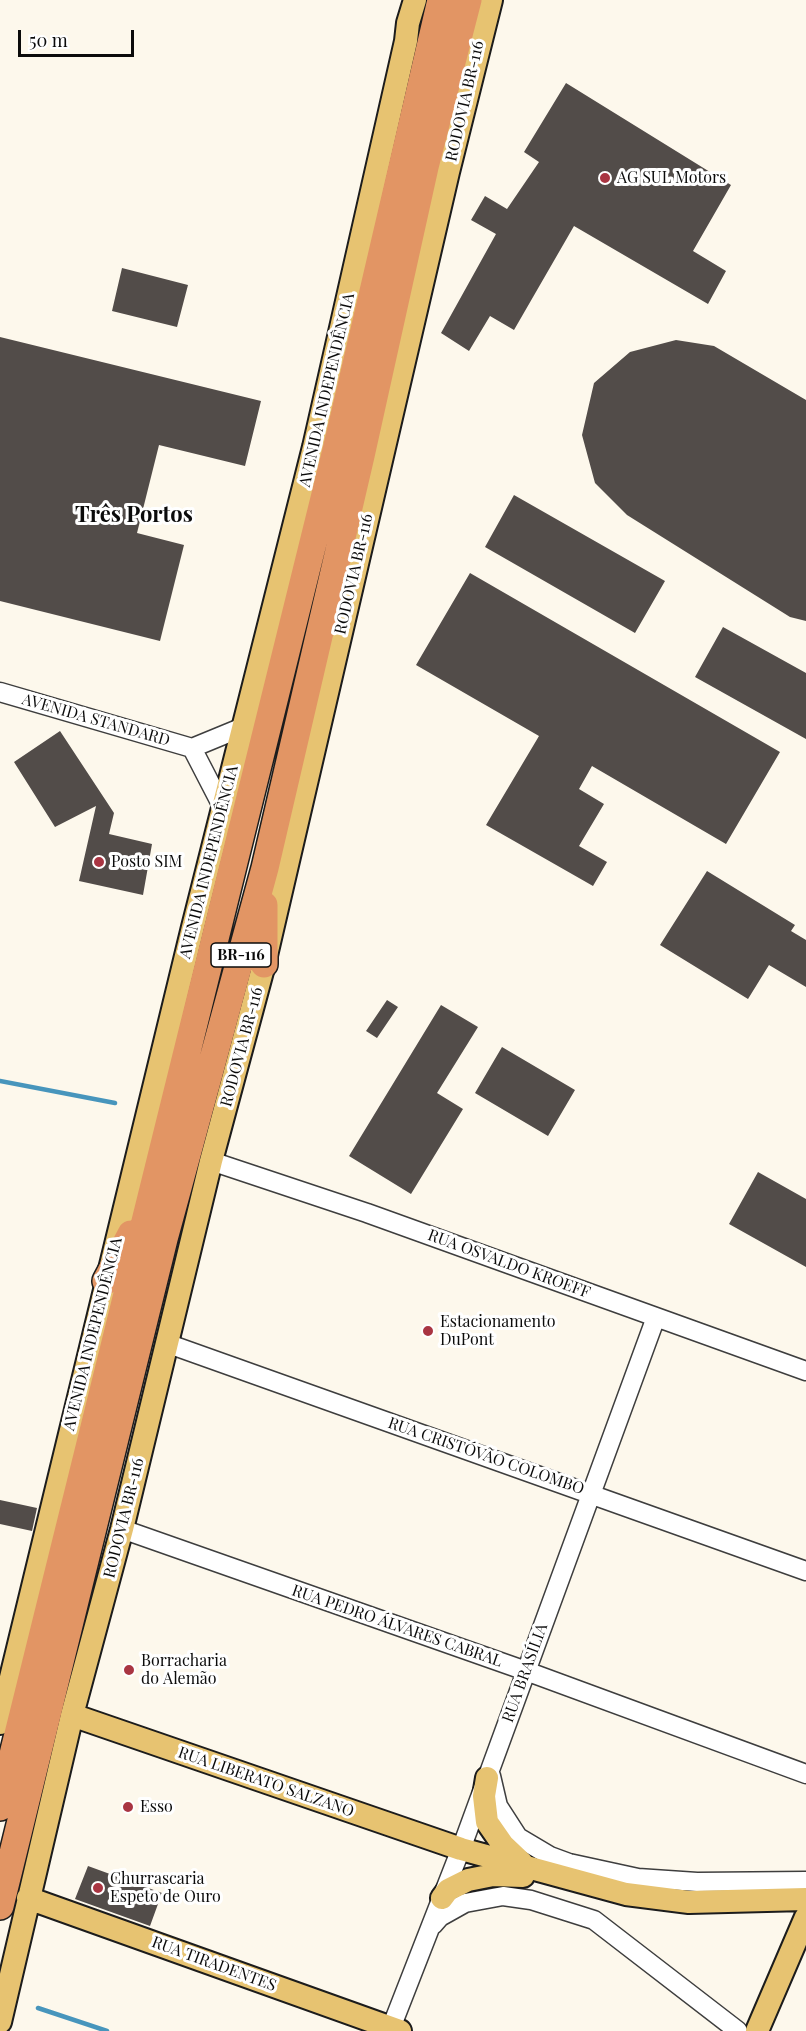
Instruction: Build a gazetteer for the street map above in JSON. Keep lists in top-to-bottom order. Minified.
{"streets":{"highway":["RODOVIA BR-116","BR-116"],"main road":["AVENIDA INDEPENDÊNCIA","RUA LIBERATO SALZANO","RUA TIRADENTES"],"street":["AVENIDA STANDARD","RUA OSVALDO KROEFF","RUA CRISTÓVÃO COLOMBO","RUA PEDRO ÁLVARES CABRAL","RUA BRASÍLIA"]},"crossings":[["RODOVIA BR-116","RUA OSVALDO KROEFF"],["RODOVIA BR-116","RUA CRISTÓVÃO COLOMBO"],["RODOVIA BR-116","RUA PEDRO ÁLVARES CABRAL"],["RODOVIA BR-116","RUA LIBERATO SALZANO"],["RODOVIA BR-116","RUA TIRADENTES"],["AVENIDA INDEPENDÊNCIA","AVENIDA STANDARD"],["RUA OSVALDO KROEFF","RUA BRASÍLIA"],["RUA CRISTÓVÃO COLOMBO","RUA BRASÍLIA"],["RUA PEDRO ÁLVARES CABRAL","RUA BRASÍLIA"],["RUA BRASÍLIA","RUA LIBERATO SALZANO"],["RUA BRASÍLIA","RUA TIRADENTES"]],"districts":["Três Portos"],"places":["AG SUL Motors","Posto SIM","Estacionamento DuPont","Borracharia do Alemão","Esso","Churrascaria Espeto de Ouro"],"scale_bar":"50 m"}
